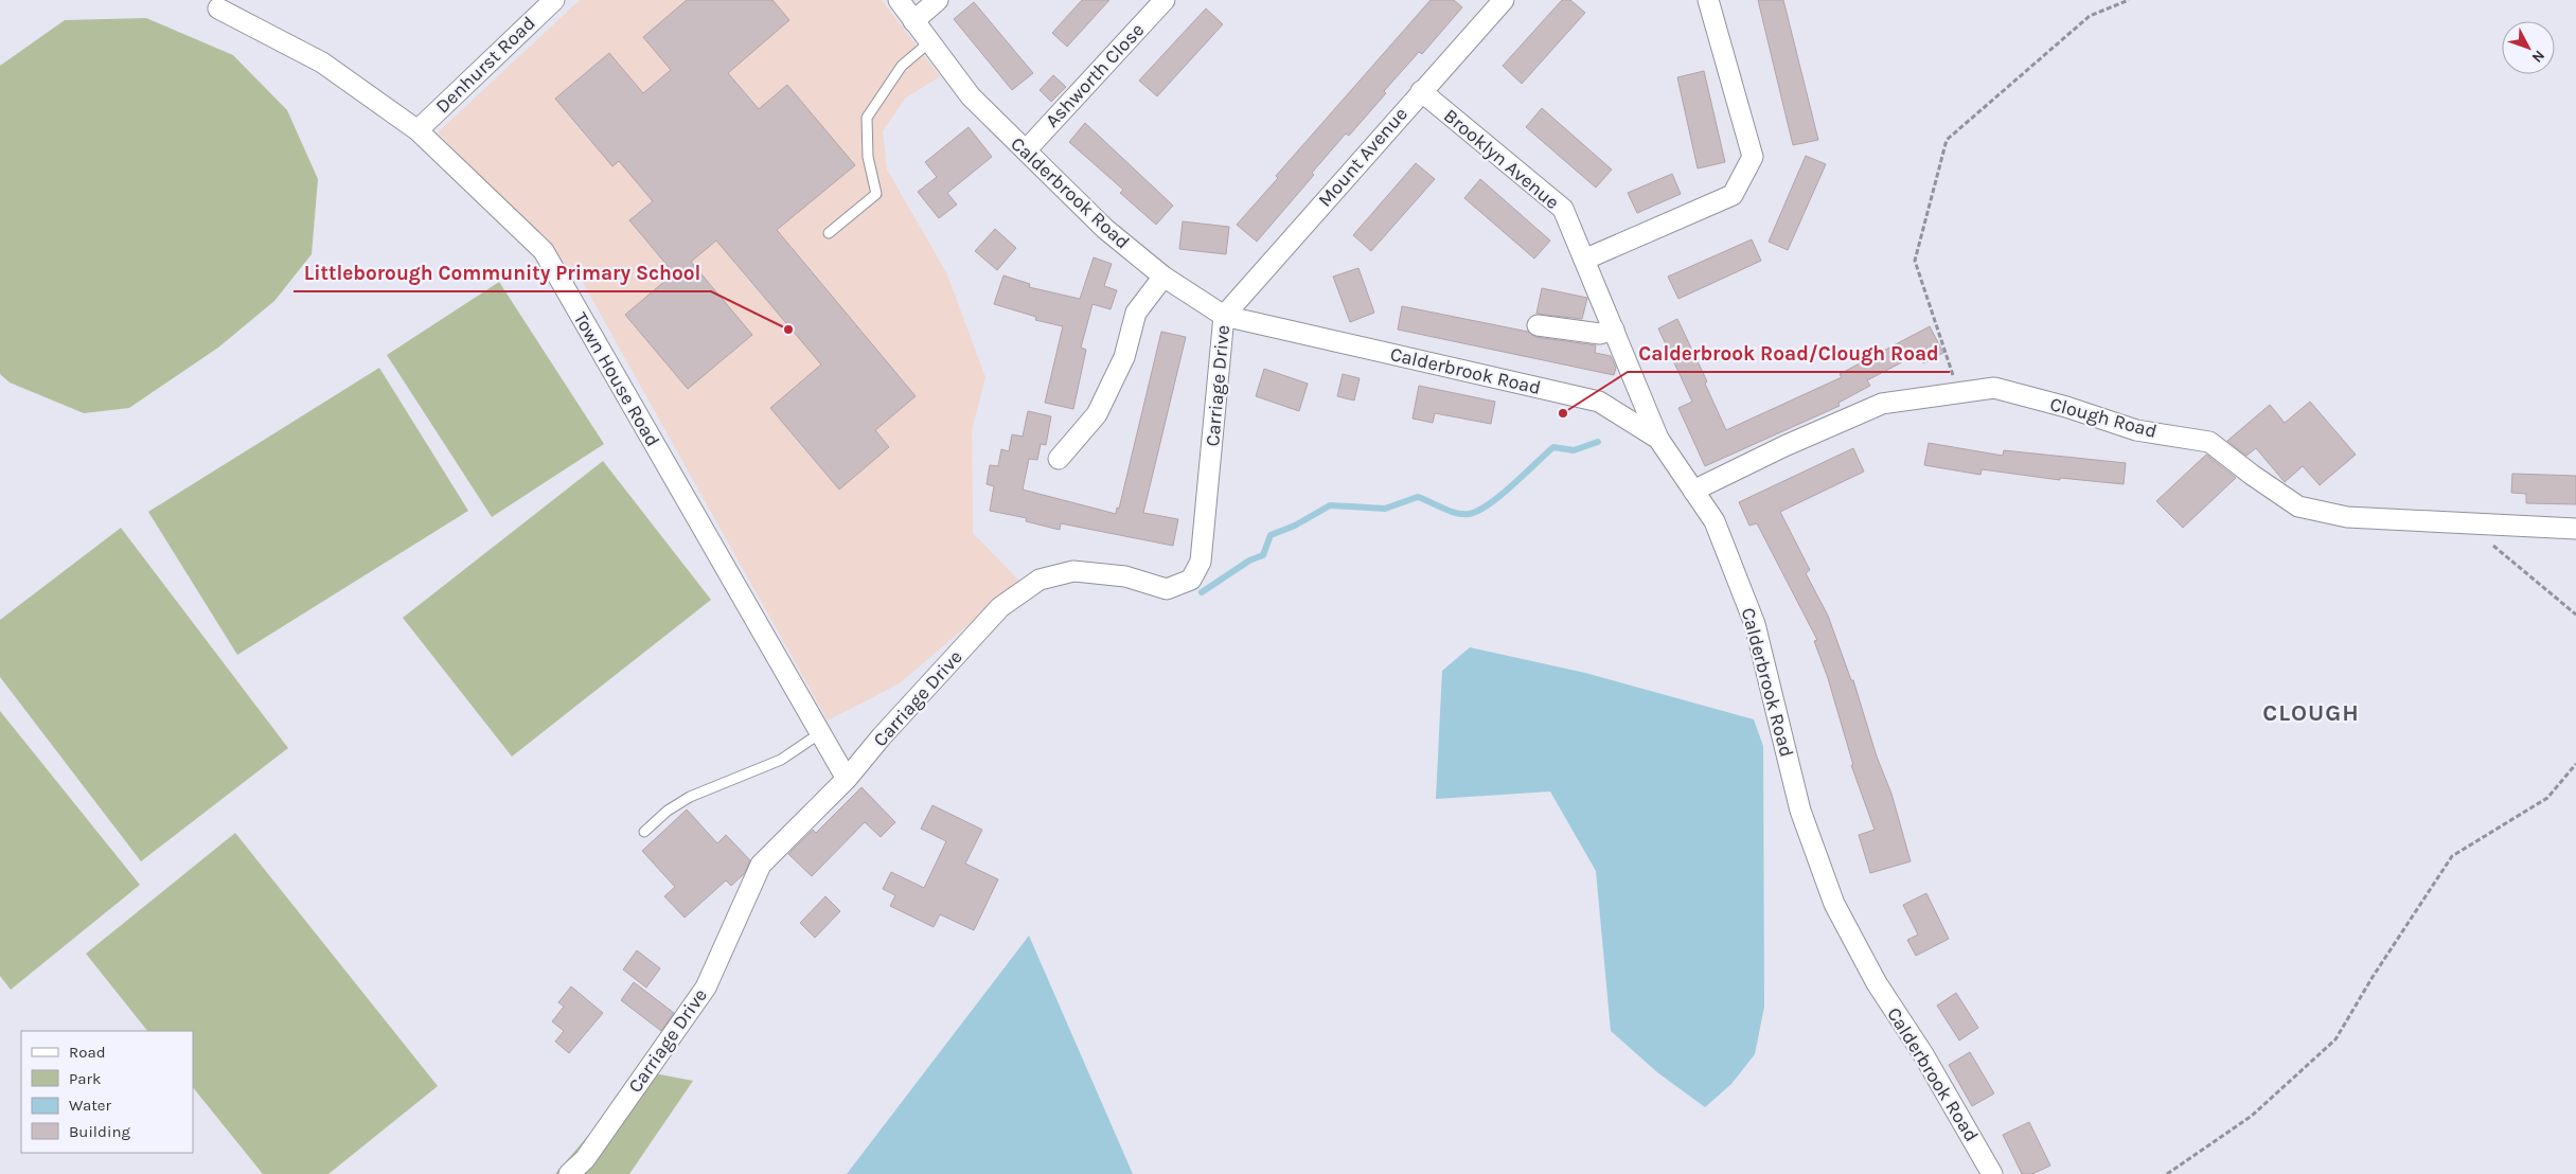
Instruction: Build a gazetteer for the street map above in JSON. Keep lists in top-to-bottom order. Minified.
{"streets":{"street":["Denhurst Road","Ashworth Close","Mount Avenue","Brooklyn Avenue","Calderbrook Road","Town House Road","Carriage Drive","Clough Road"]},"crossings":[["Denhurst Road","Town House Road"],["Ashworth Close","Calderbrook Road"],["Mount Avenue","Brooklyn Avenue"],["Mount Avenue","Calderbrook Road"],["Mount Avenue","Carriage Drive"],["Brooklyn Avenue","Calderbrook Road"],["Calderbrook Road","Carriage Drive"],["Calderbrook Road","Clough Road"],["Town House Road","Carriage Drive"]],"districts":["CLOUGH"],"places":["Littleborough Community Primary School","Calderbrook Road/Clough Road"],"legend":["Road","Park","Water","Building"],"north":"bottom right"}
